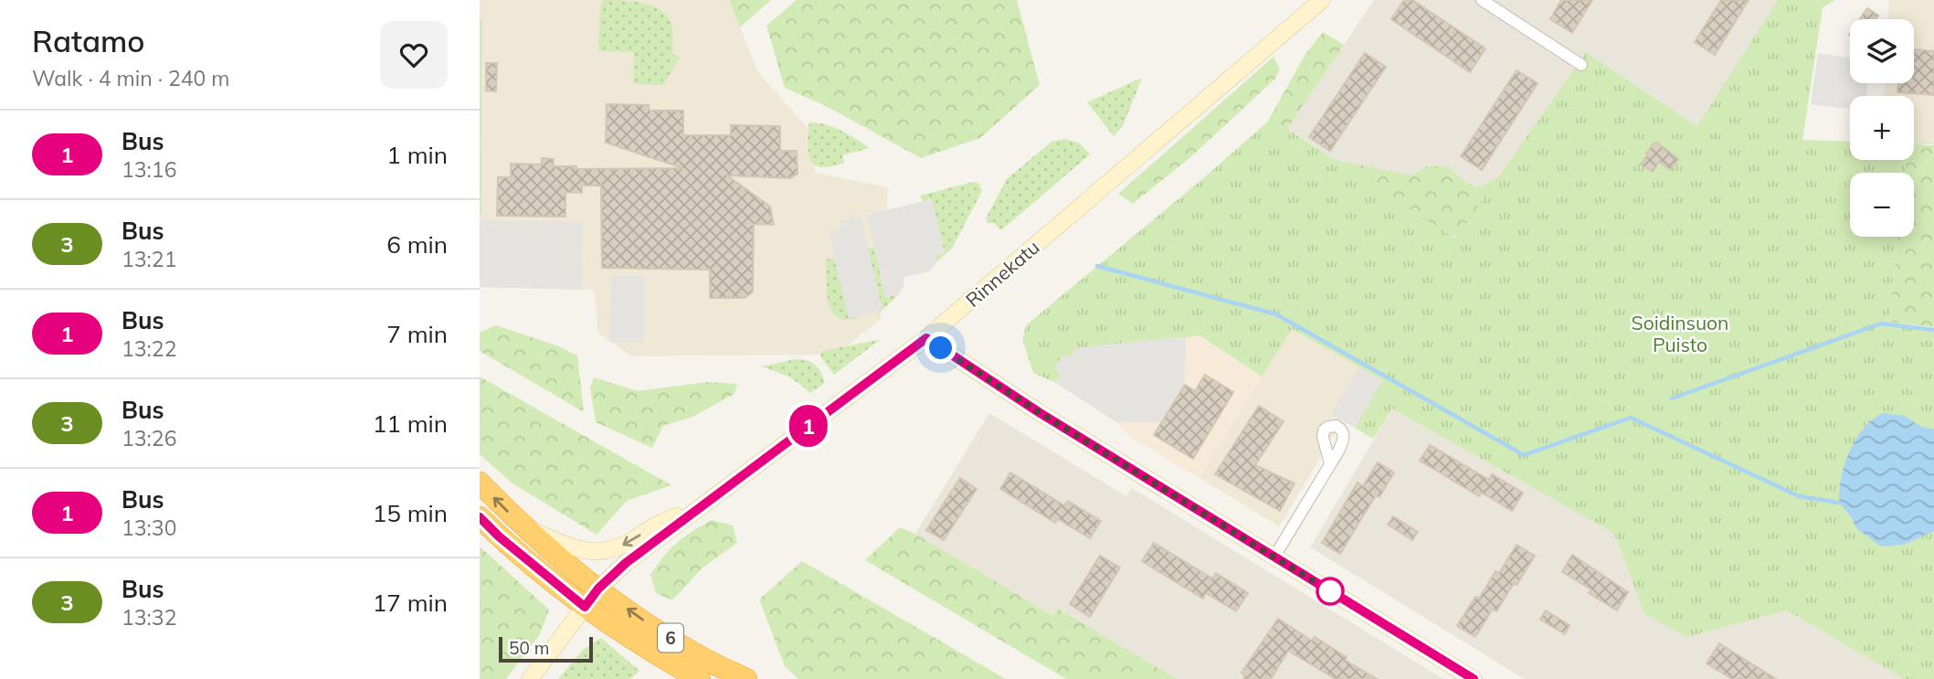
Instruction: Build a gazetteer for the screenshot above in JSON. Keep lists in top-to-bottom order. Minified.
{"streets":{"highway":["6"],"street":["Rinnekatu"]},"crossings":[["Rinnekatu","6"]],"parks":["Soidinsuon Puisto"],"lines":["bus line 1"],"scale_bar":"50 m","page":{"heading":["Ratamo","Walk · 4 min · 240 m"],"on_map":"1","map_buttons":["+","−"],"list":[{"mark":"1","name":"Bus","note":"13:16","value":"1 min"},{"mark":"3","name":"Bus","note":"13:21","value":"6 min"},{"mark":"1","name":"Bus","note":"13:22","value":"7 min"},{"mark":"3","name":"Bus","note":"13:26","value":"11 min"},{"mark":"1","name":"Bus","note":"13:30","value":"15 min"},{"mark":"3","name":"Bus","note":"13:32","value":"17 min"}],"scale":"50 m"}}
